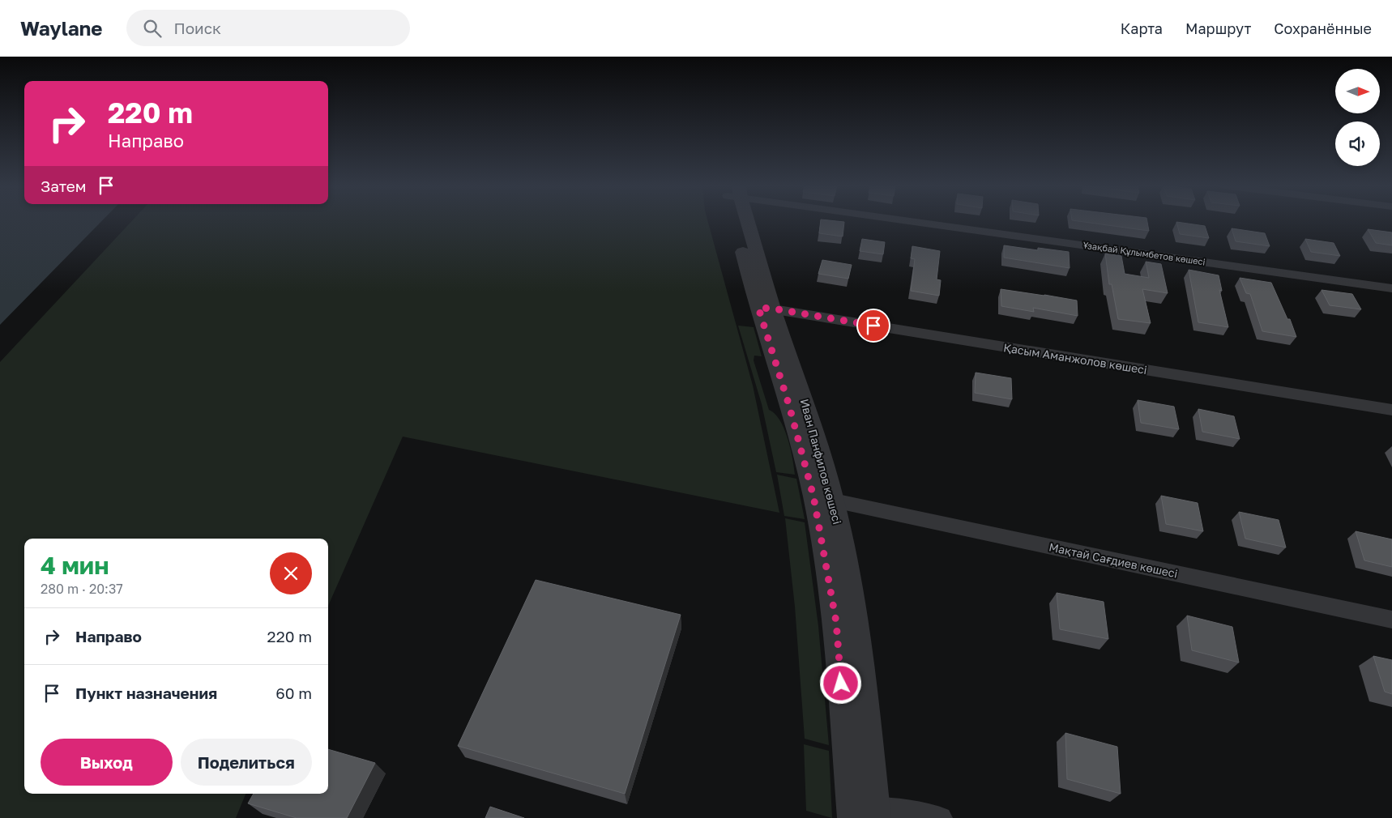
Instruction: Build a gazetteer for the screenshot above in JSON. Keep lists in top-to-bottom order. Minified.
{"streets":{"street":["Ұзақбай Құлымбетов көшесі","Қасым Аманжолов көшесі","Иван Панфилов көшесі","Мақтай Сағдиев көшесі"]},"crossings":[["Қасым Аманжолов көшесі","Иван Панфилов көшесі"],["Иван Панфилов көшесі","Мақтай Сағдиев көшесі"]],"north":"right","page":{"header":"Waylane","search":"Поиск","nav":["Карта","Маршрут","Сохранённые"],"turn":["220 m","Направо"],"then":"Затем","heading":["4 мин","280 m · 20:37"],"list":[{"name":"Направо","value":"220 m"},{"name":"Пункт назначения","value":"60 m"}],"buttons":["Выход","Поделиться"]}}
